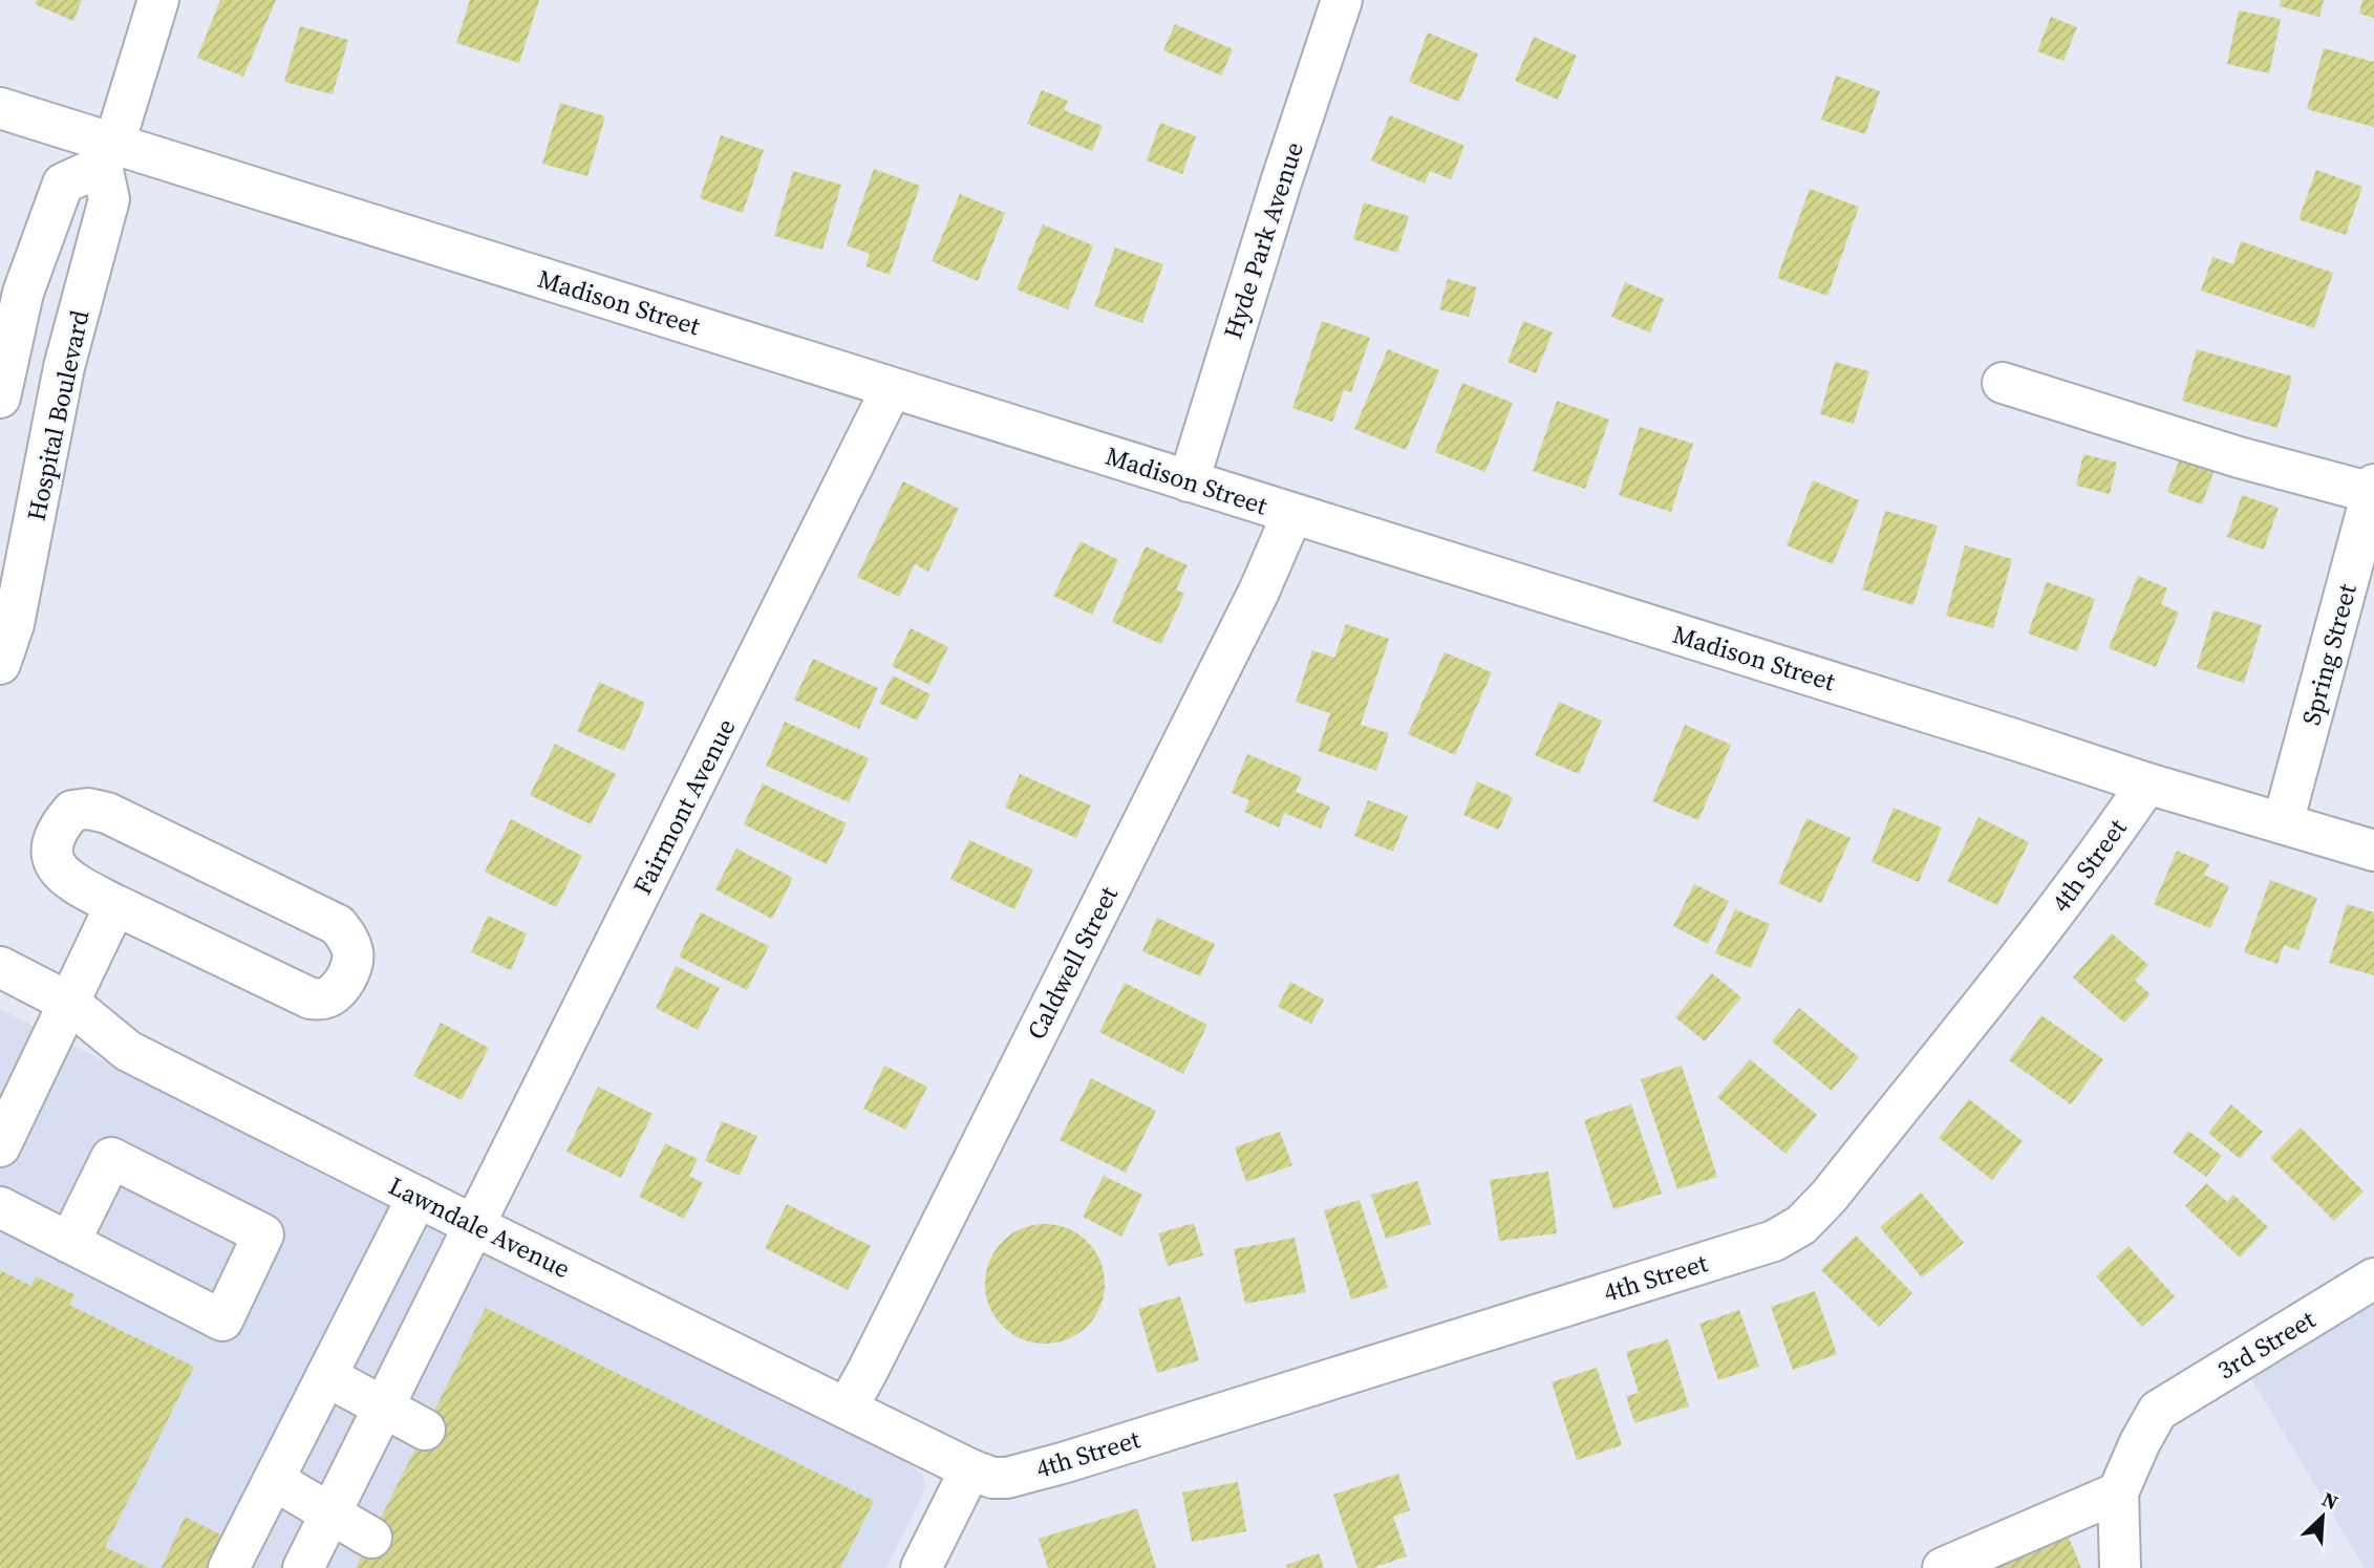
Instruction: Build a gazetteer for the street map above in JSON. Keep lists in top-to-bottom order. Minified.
{"streets":{"street":["Hyde Park Avenue","Madison Street","Hospital Boulevard","Spring Street","Fairmont Avenue","4th Street","Caldwell Street","Lawndale Avenue","3rd Street"]},"crossings":[["Hyde Park Avenue","Madison Street"],["Madison Street","Hospital Boulevard"],["Madison Street","Spring Street"],["Madison Street","Fairmont Avenue"],["Madison Street","4th Street"],["Madison Street","Caldwell Street"],["Fairmont Avenue","Lawndale Avenue"],["4th Street","Lawndale Avenue"],["Caldwell Street","Lawndale Avenue"]],"north":"top right"}
